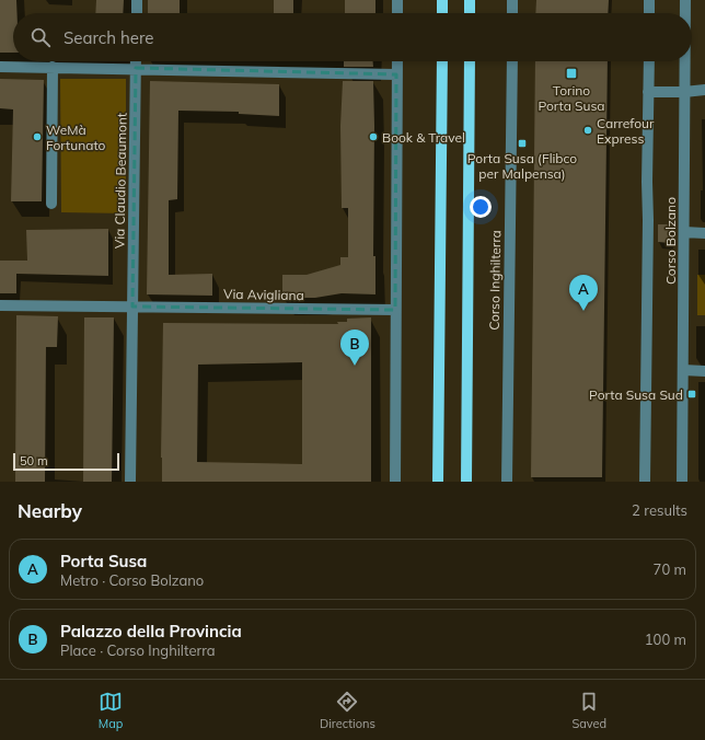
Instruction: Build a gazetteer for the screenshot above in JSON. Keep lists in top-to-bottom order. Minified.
{"streets":{"main road":["Corso Inghilterra"],"street":["Via Claudio Beaumont","Corso Bolzano","Via Avigliana"]},"crossings":[["Via Claudio Beaumont","Via Avigliana"]],"places":{"transit":["Torino Porta Susa","Porta Susa (Flibco per Malpensa)","Porta Susa Sud"],"other":["Carrefour Express","WeMà Fortunato","Book & Travel"]},"scale_bar":"50 m","page":{"search":"Search here","pins":["A","B"],"scale":"50 m","heading":["Nearby","2 results"],"list":[{"mark":"A","name":"Porta Susa","note":"Metro · Corso Bolzano","value":"70 m"},{"mark":"B","name":"Palazzo della Provincia","note":"Place · Corso Inghilterra","value":"100 m"}],"nav":["Map","Directions","Saved"]}}
